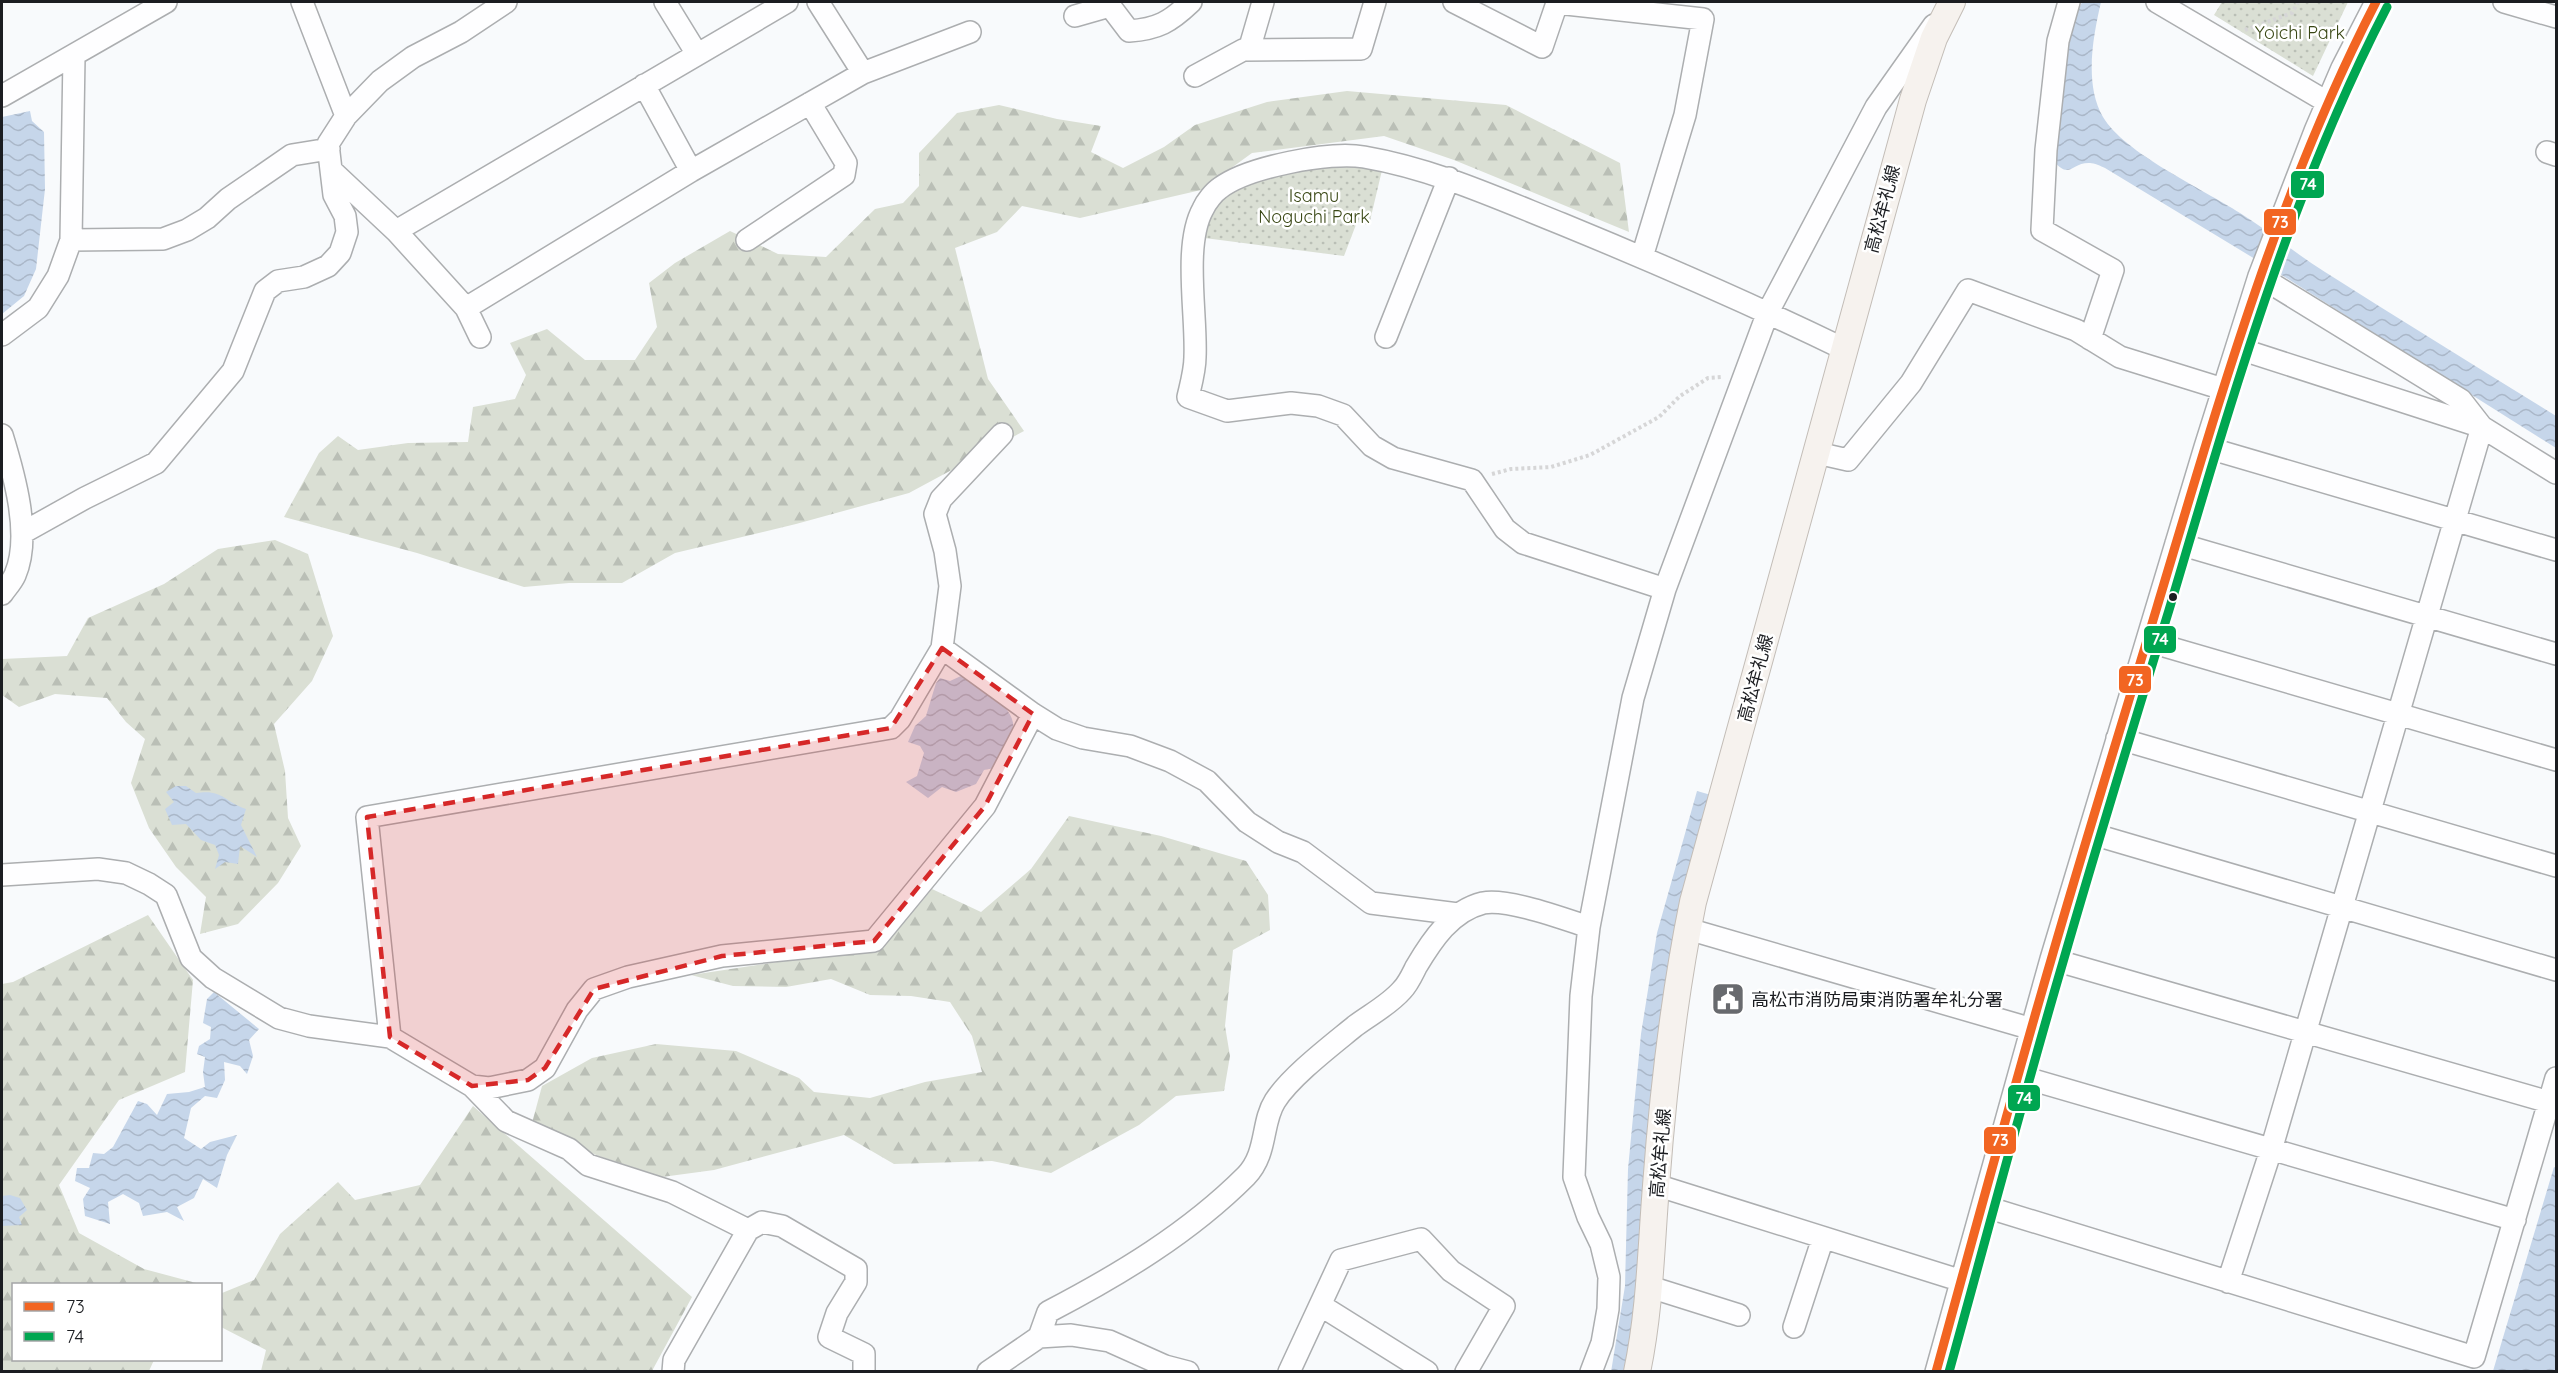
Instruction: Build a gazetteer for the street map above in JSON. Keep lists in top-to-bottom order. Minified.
{"streets":{"main road":["高松牟礼線"]},"parks":["Yoichi Park","Isamu Noguchi Park"],"places":{"public building":["高松市消防局東消防署牟礼分署"]},"lines":["transit line 73","transit line 74"],"legend":["73","74"]}
